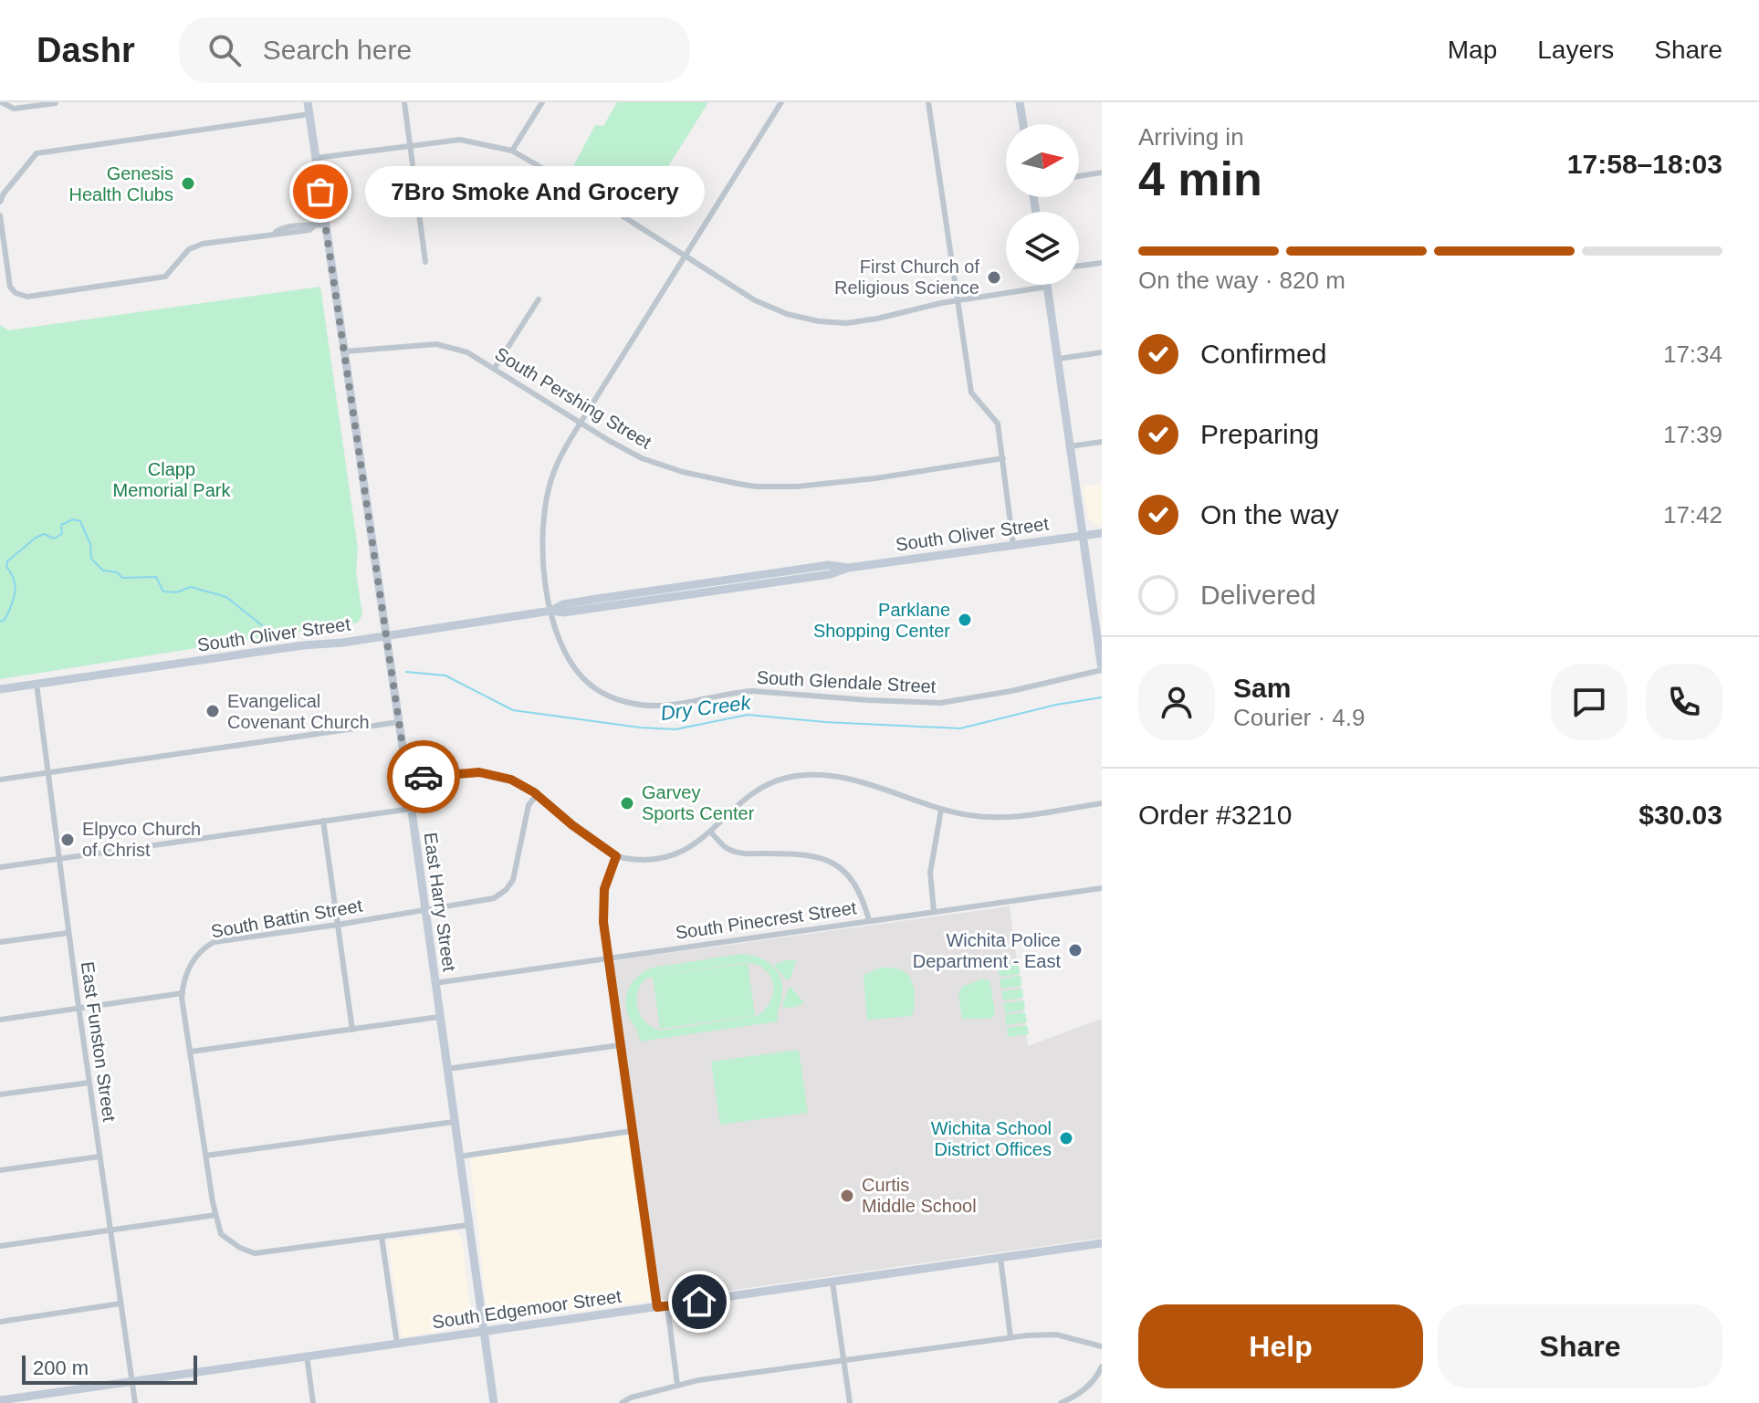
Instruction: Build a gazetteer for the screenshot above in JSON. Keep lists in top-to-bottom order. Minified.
{"streets":{"main road":["South Oliver Street","East Harry Street","South Edgemoor Street"],"street":["South Pershing Street","South Glendale Street","South Battin Street","South Pinecrest Street","East Funston Street"]},"crossings":[["South Pershing Street","South Glendale Street"],["South Pershing Street","East Harry Street"],["South Oliver Street","South Glendale Street"],["South Oliver Street","East Harry Street"],["South Oliver Street","East Funston Street"],["East Harry Street","South Battin Street"],["East Harry Street","South Pinecrest Street"],["East Harry Street","South Edgemoor Street"],["East Funston Street","South Edgemoor Street"]],"water":["Dry Creek"],"parks":["Clapp Memorial Park"],"places":["Genesis Health Clubs","7Bro Smoke And Grocery","First Church of Religious Science","Parklane Shopping Center","Evangelical Covenant Church","Garvey Sports Center","Elpyco Church of Christ","Wichita Police Department - East","Wichita School District Offices","Curtis Middle School"],"scale_bar":"200 m","north":"right","page":{"header":"Dashr","search":"Search here","nav":["Map","Layers","Share"],"heading":["4 min","Arriving in","17:58–18:03"],"panel":["Sam","Courier · 4.9","Order #3210","$30.03"],"bubble":"7Bro Smoke And Grocery","bar":"On the way · 820 m","list":[["Confirmed","17:34"],["Preparing","17:39"],["On the way","17:42"],"Delivered"],"buttons":["Help","Share"],"scale":"200 m"}}
